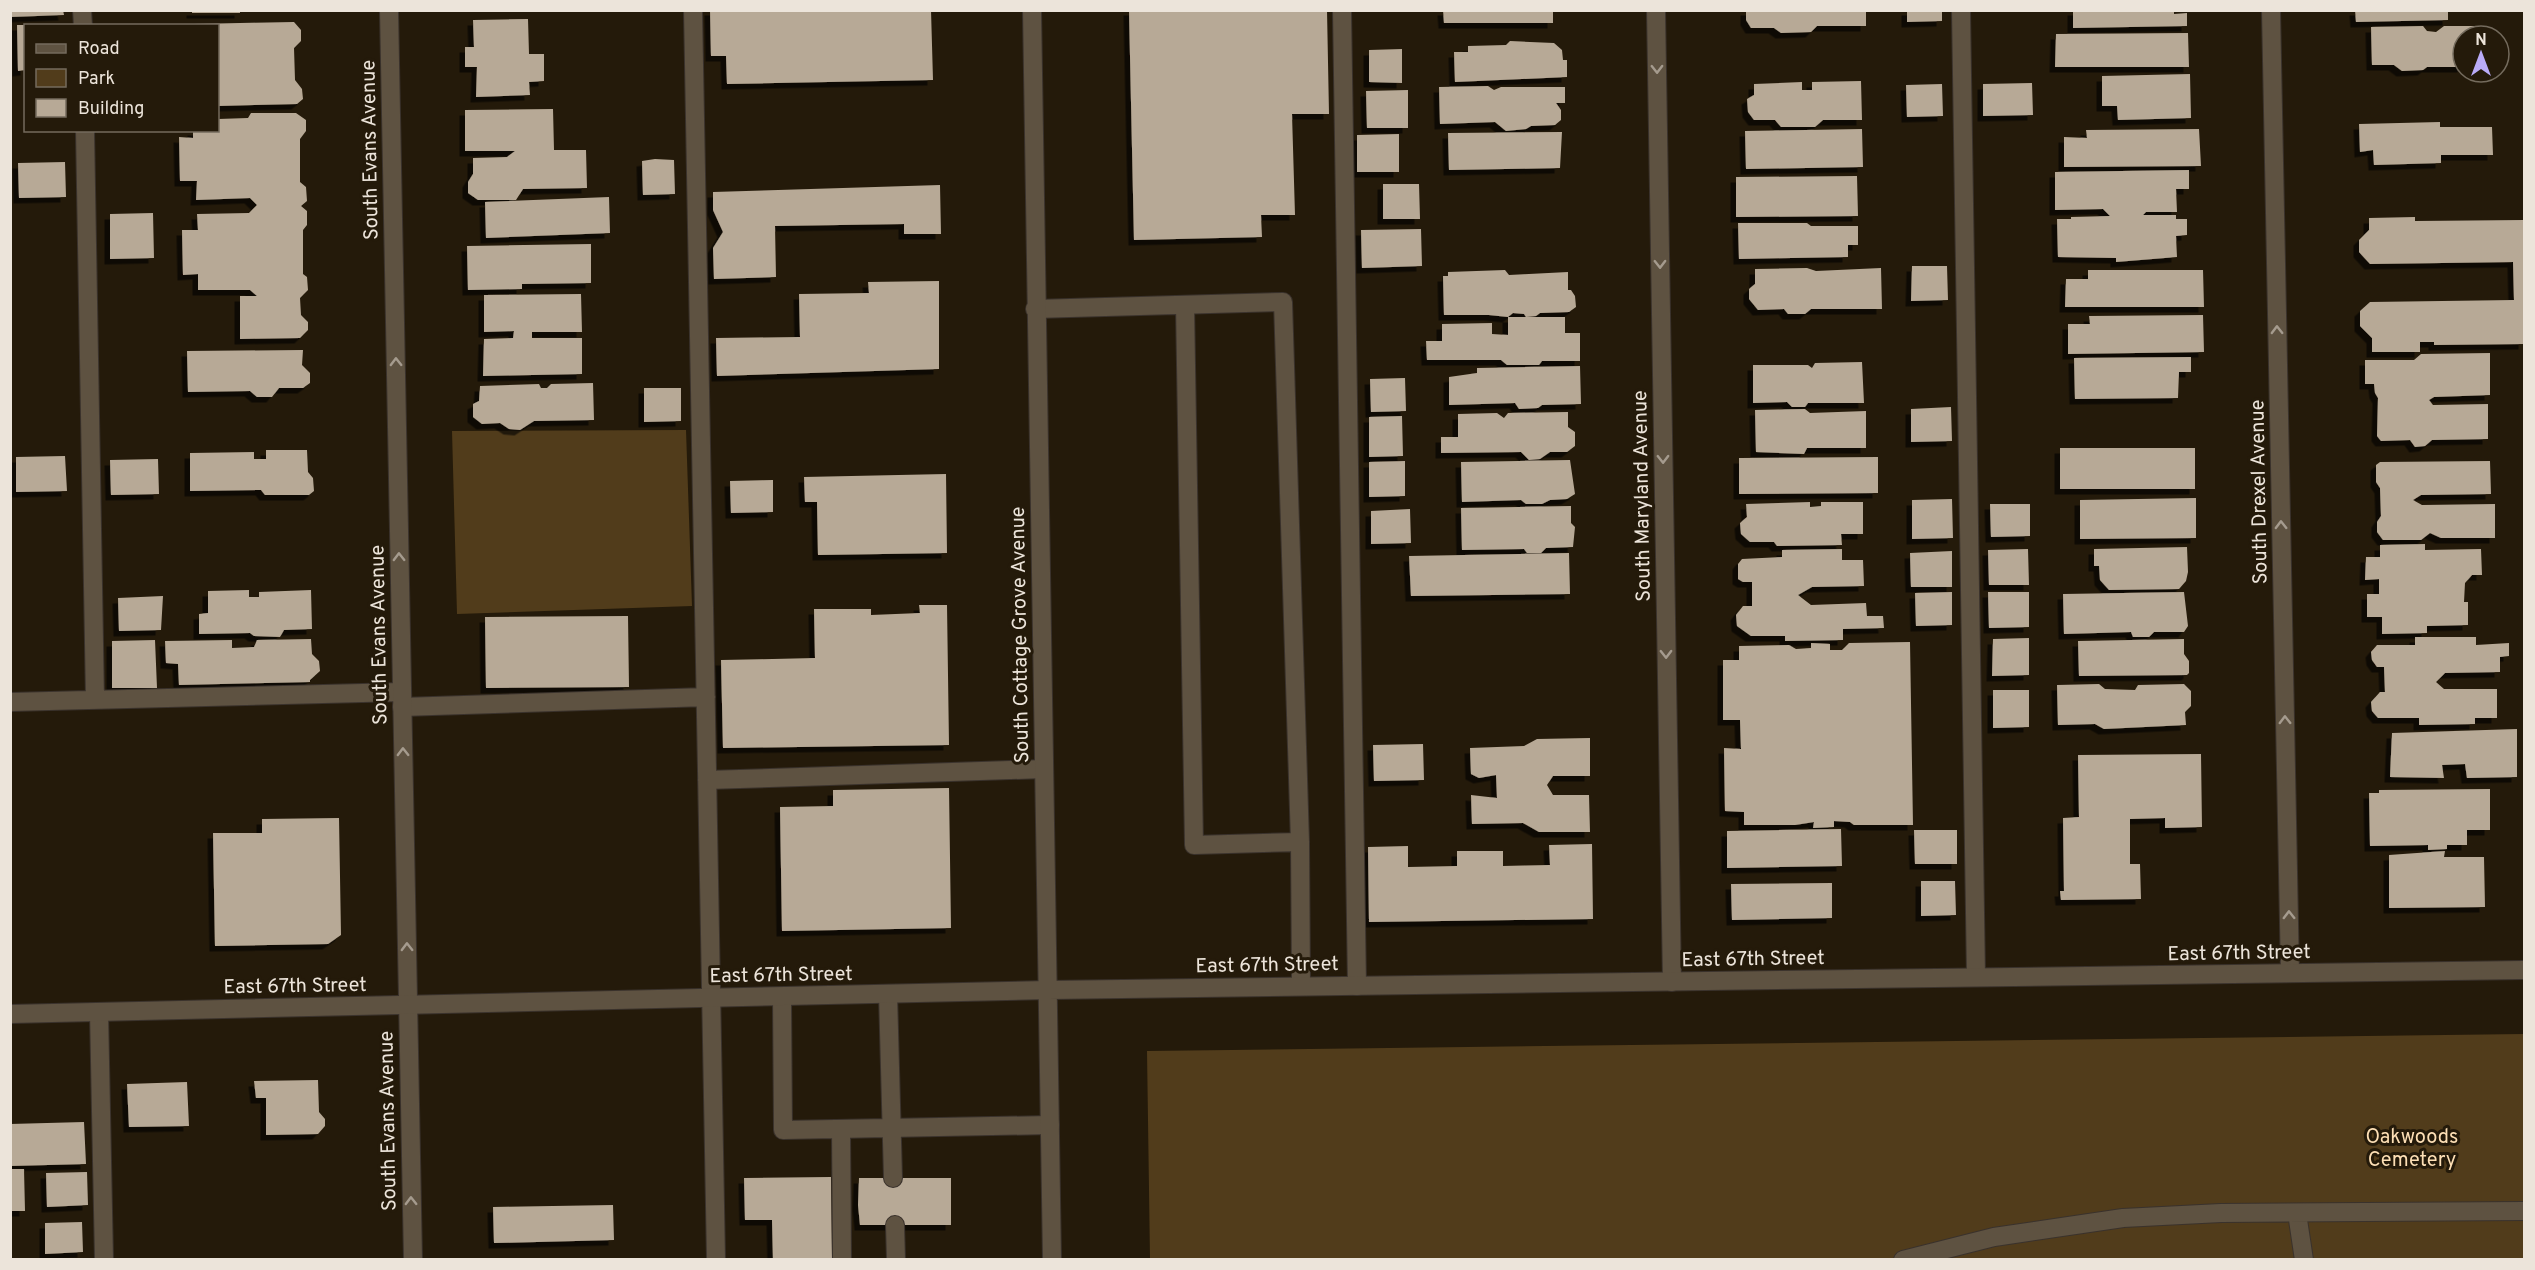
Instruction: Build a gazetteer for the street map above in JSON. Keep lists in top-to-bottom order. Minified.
{"streets":{"street":["South Evans Avenue","South Drexel Avenue","South Maryland Avenue","South Cottage Grove Avenue","East 67th Street"]},"crossings":[["South Evans Avenue","East 67th Street"],["South Drexel Avenue","East 67th Street"],["South Maryland Avenue","East 67th Street"],["South Cottage Grove Avenue","East 67th Street"]],"one_way":["South Evans Avenue","South Drexel Avenue","South Maryland Avenue"],"parks":["Oakwoods Cemetery"],"legend":["Road","Park","Building"],"north":"top"}
